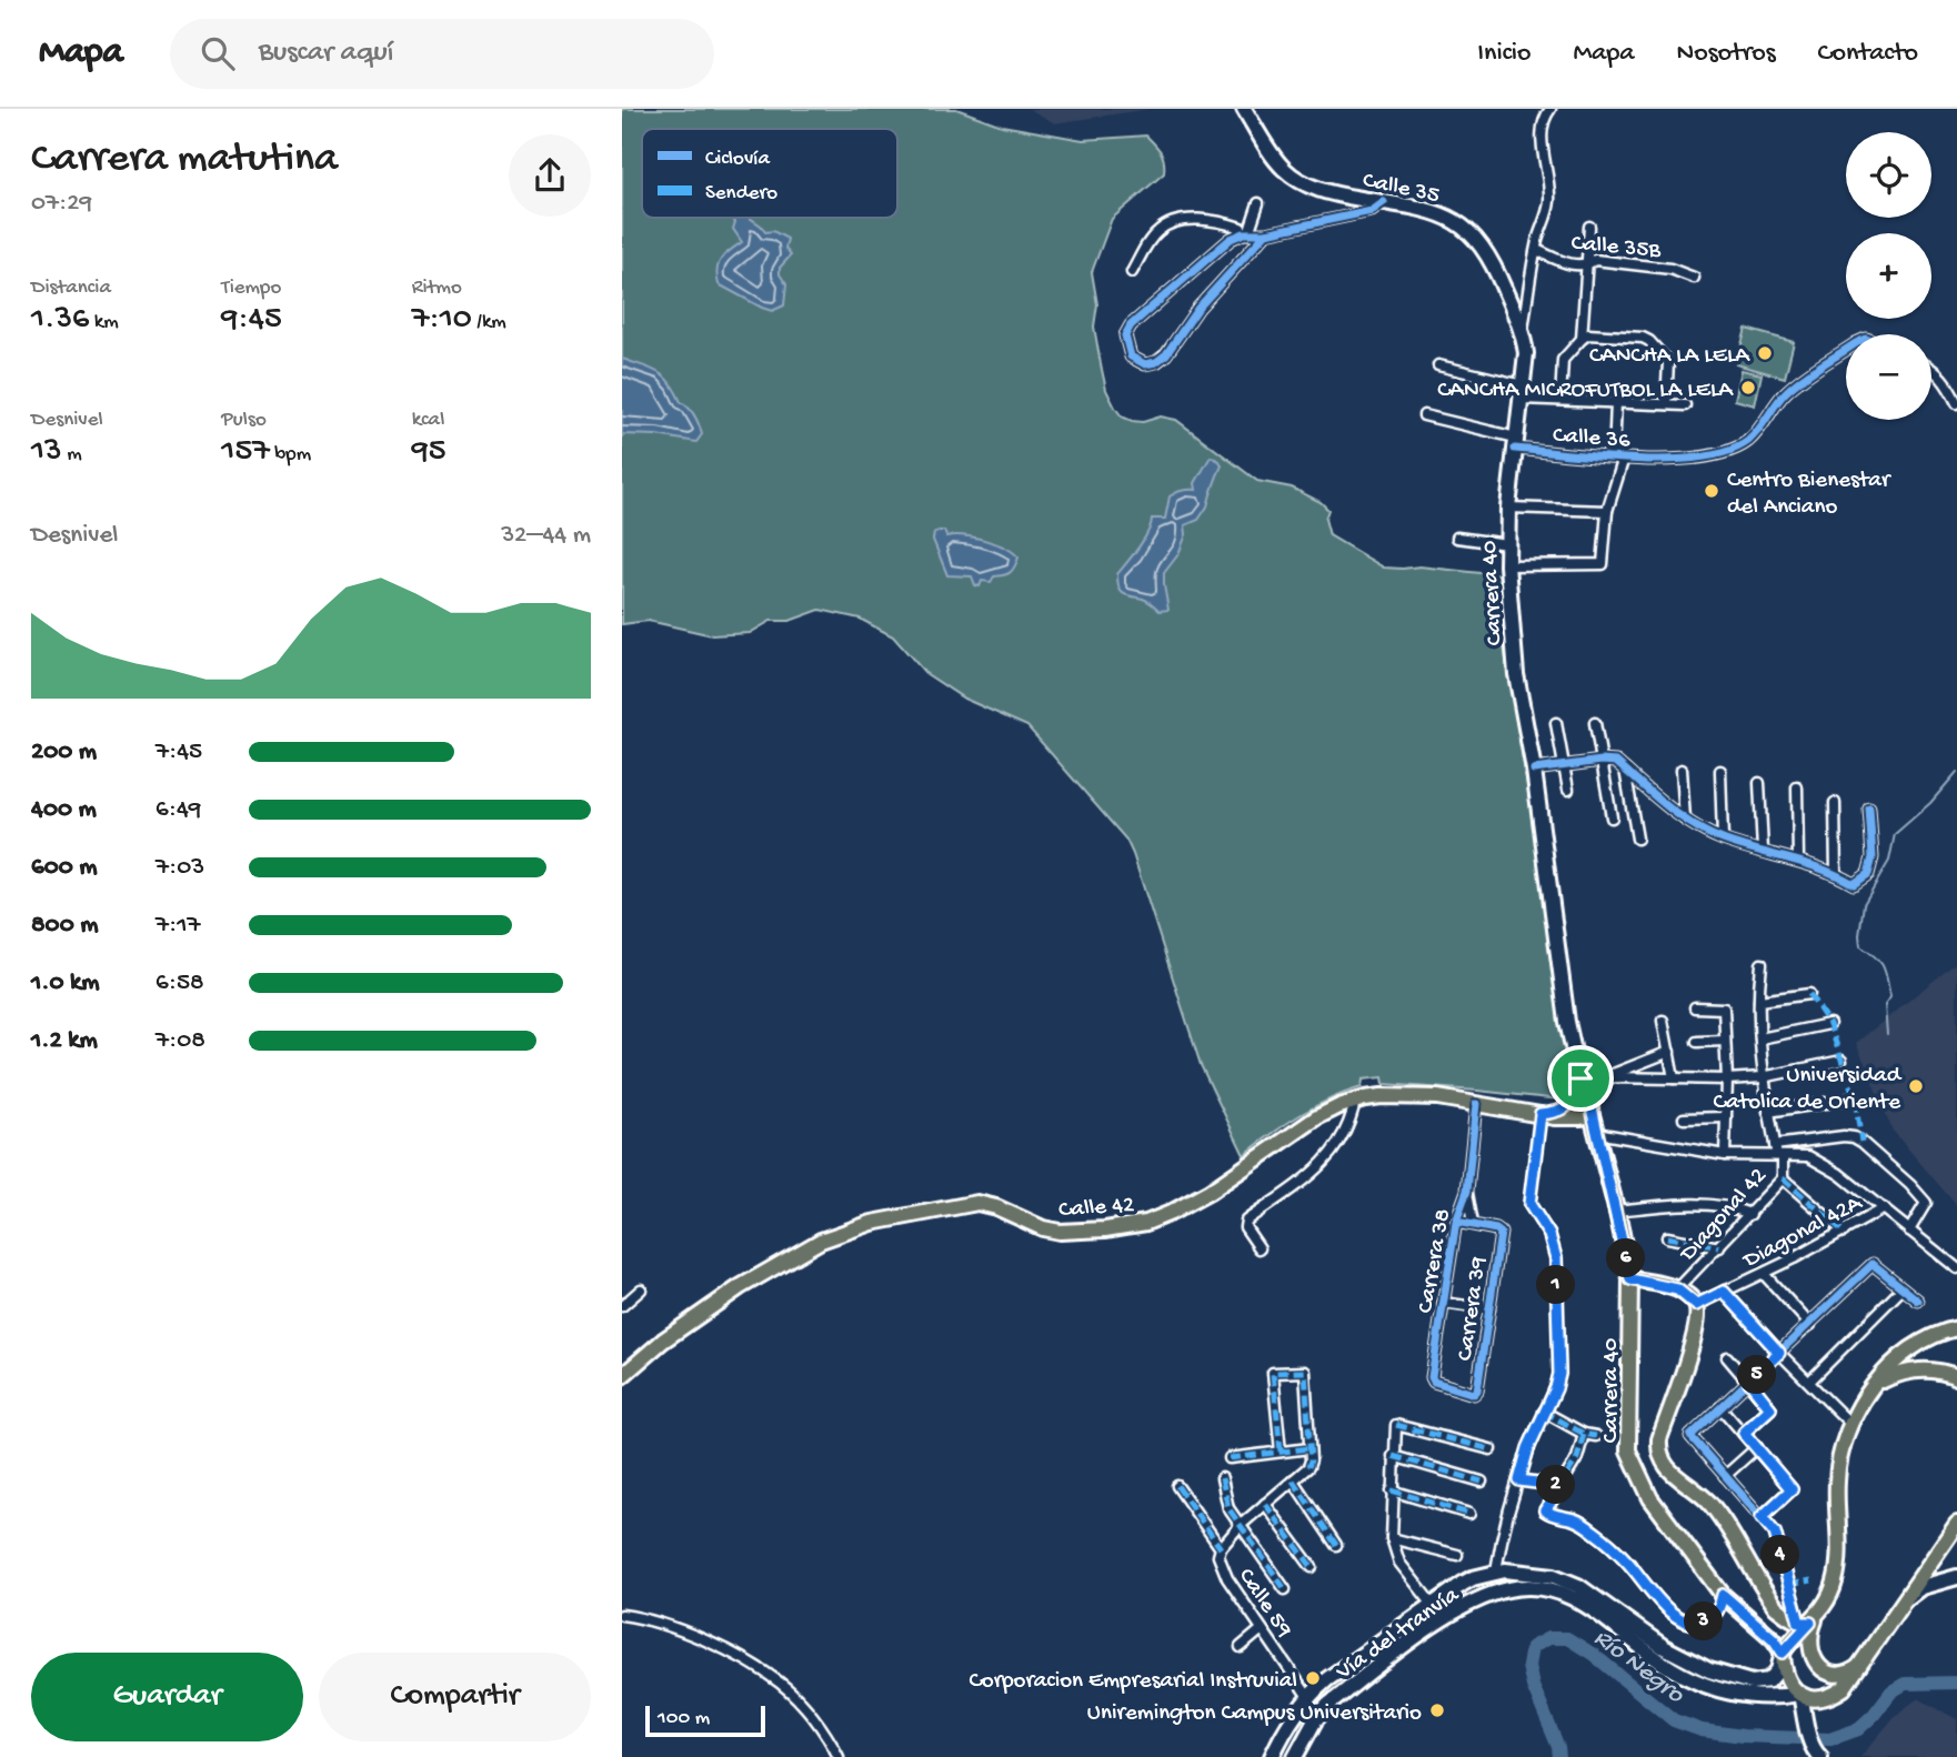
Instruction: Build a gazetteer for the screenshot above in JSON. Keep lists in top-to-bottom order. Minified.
{"streets":{"main road":["Calle 35","Carrera 40","Calle 42","Vía del tranvía"],"street":["Calle 35B","Calle 36","Diagonal 42","Diagonal 42A","Carrera 38","Carrera 39","Calle 59"]},"crossings":[["Calle 35","Carrera 40"],["Calle 35B","Carrera 40"],["Calle 36","Carrera 40"],["Carrera 40","Vía del tranvía"],["Calle 42","Carrera 38"],["Carrera 38","Carrera 39"],["Calle 59","Vía del tranvía"]],"water":["Río Negro"],"places":["CANCHA LA LELA","CANCHA MICROFUTBOL LA LELA","Centro Bienestar del Anciano","Universidad Catolica de Oriente","Corporacion Empresarial Instruvial","Uniremington Campus Universitario"],"legend":["Ciclovía","Sendero"],"scale_bar":"100 m","page":{"header":"Mapa","search":"Buscar aquí","nav":["Inicio","Mapa","Nosotros","Contacto"],"heading":["Carrera matutina","07:29"],"map_buttons":["+","−"],"stats":[["Distancia","1.36 km"],["Tiempo","9:45"],["Ritmo","7:10 /km"],["Desnivel","13 m"],["Pulso","157 bpm"],["kcal","95"]],"chart":["Desnivel","32–44 m"],"list":[{"name":"200 m","note":"7:45"},{"name":"400 m","note":"6:49"},{"name":"600 m","note":"7:03"},{"name":"800 m","note":"7:17"},{"name":"1.0 km","note":"6:58"},{"name":"1.2 km","note":"7:08"}],"pins":["6","1","5","2","4","3"],"buttons":["Guardar","Compartir"],"scale":"100 m"}}
